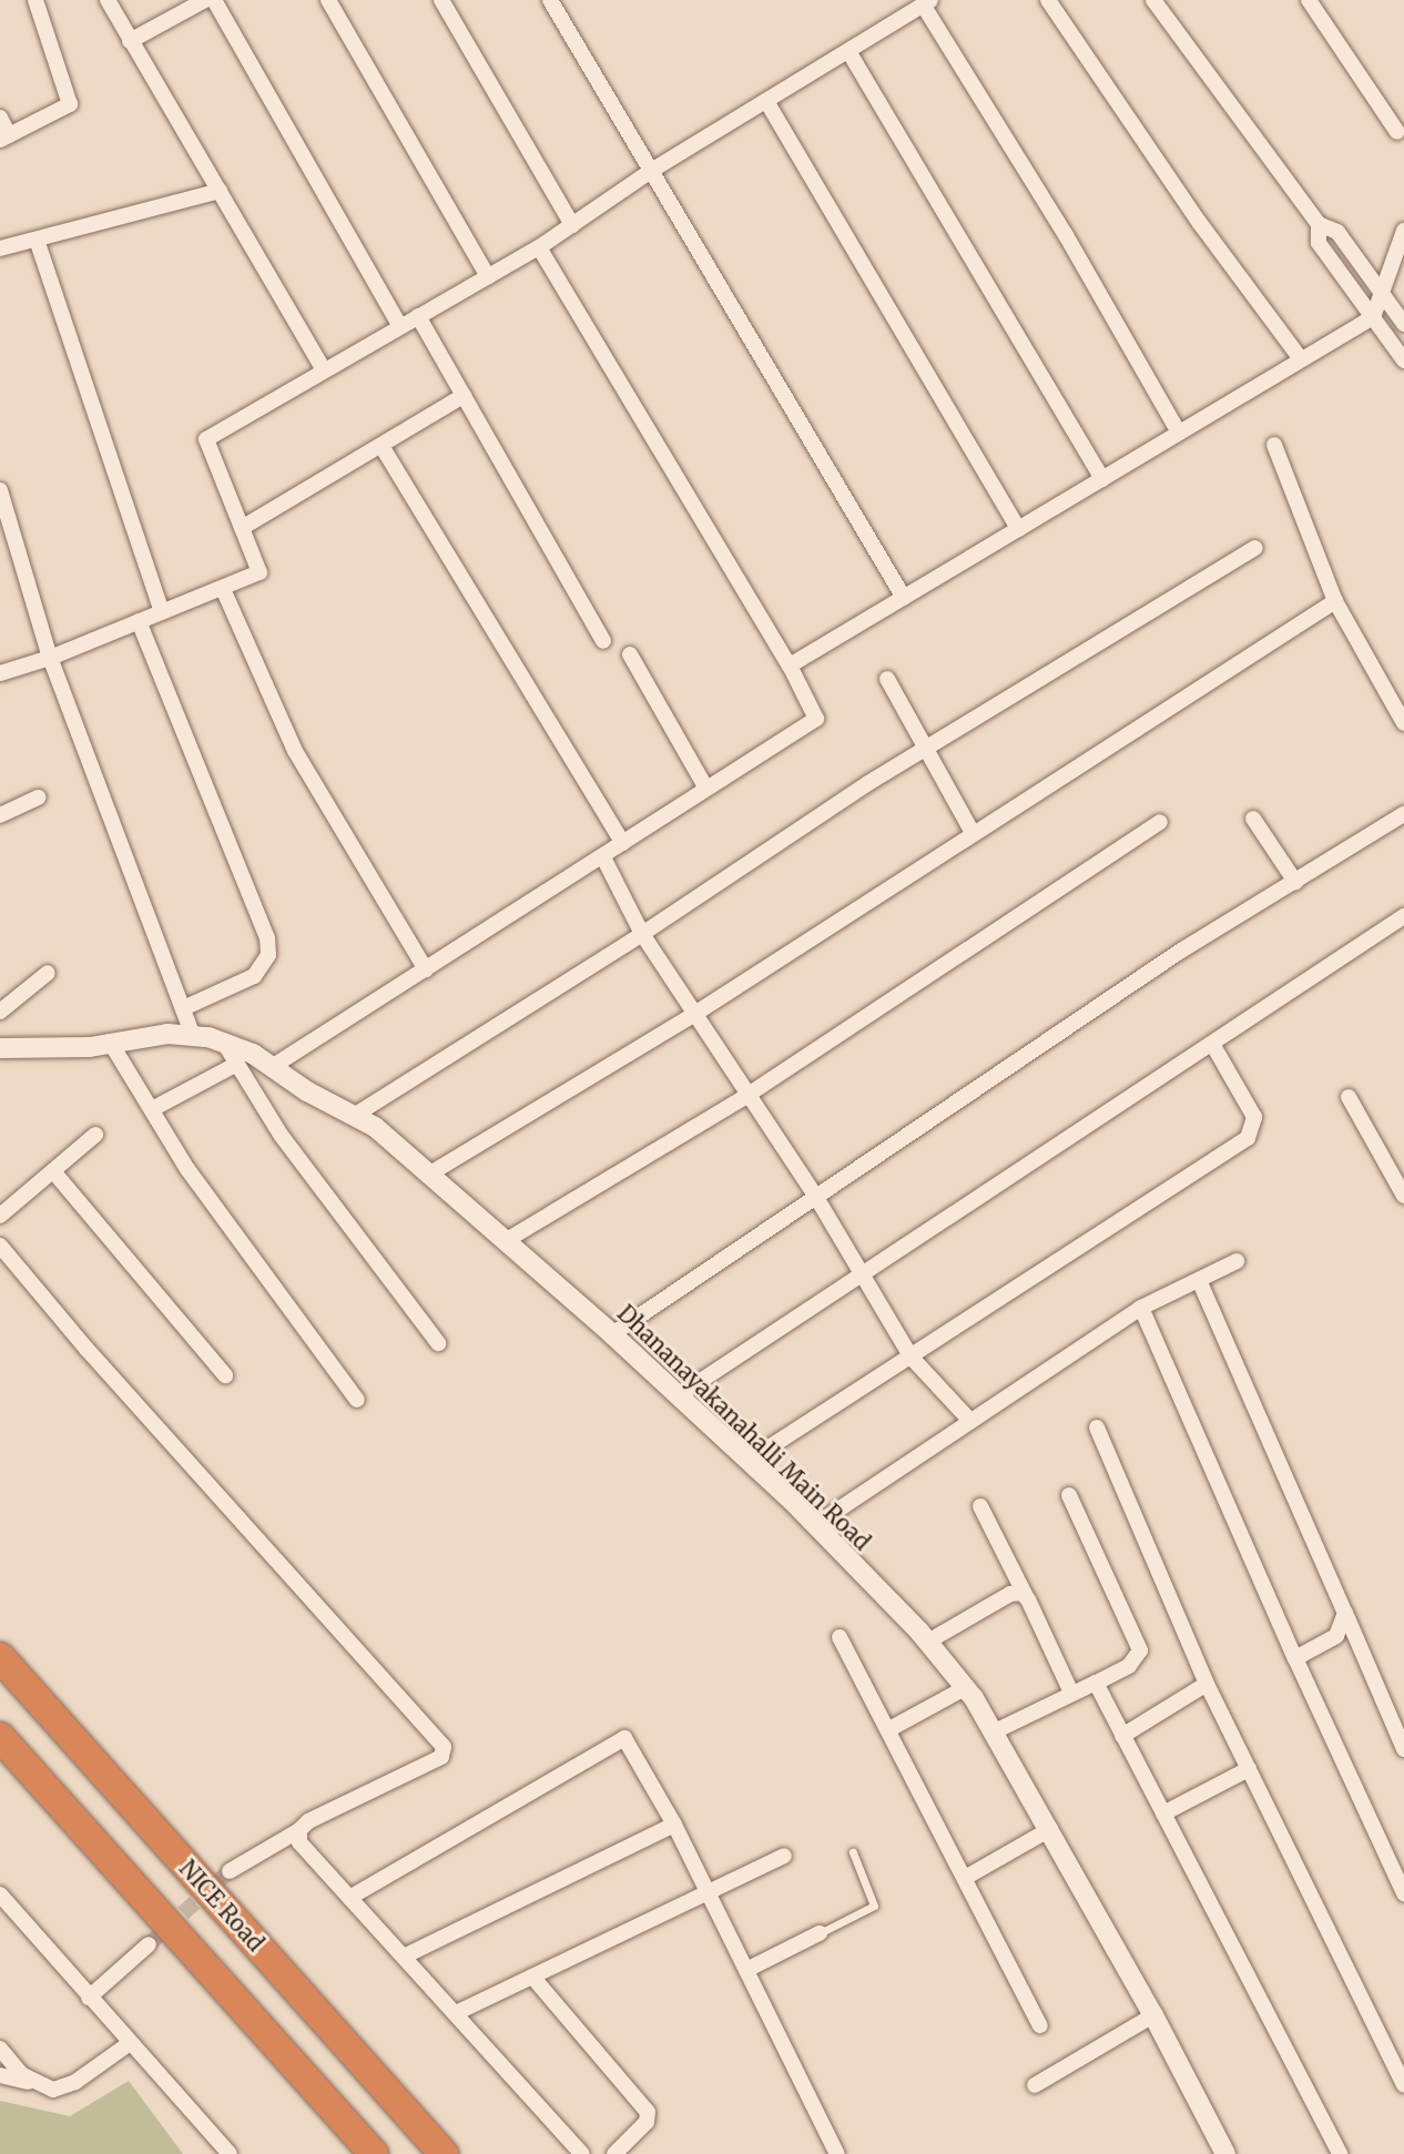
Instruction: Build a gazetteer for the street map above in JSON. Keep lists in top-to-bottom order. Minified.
{"streets":{"highway":["NICE Road"],"street":["Dhananayakanahalli Main Road"]}}
